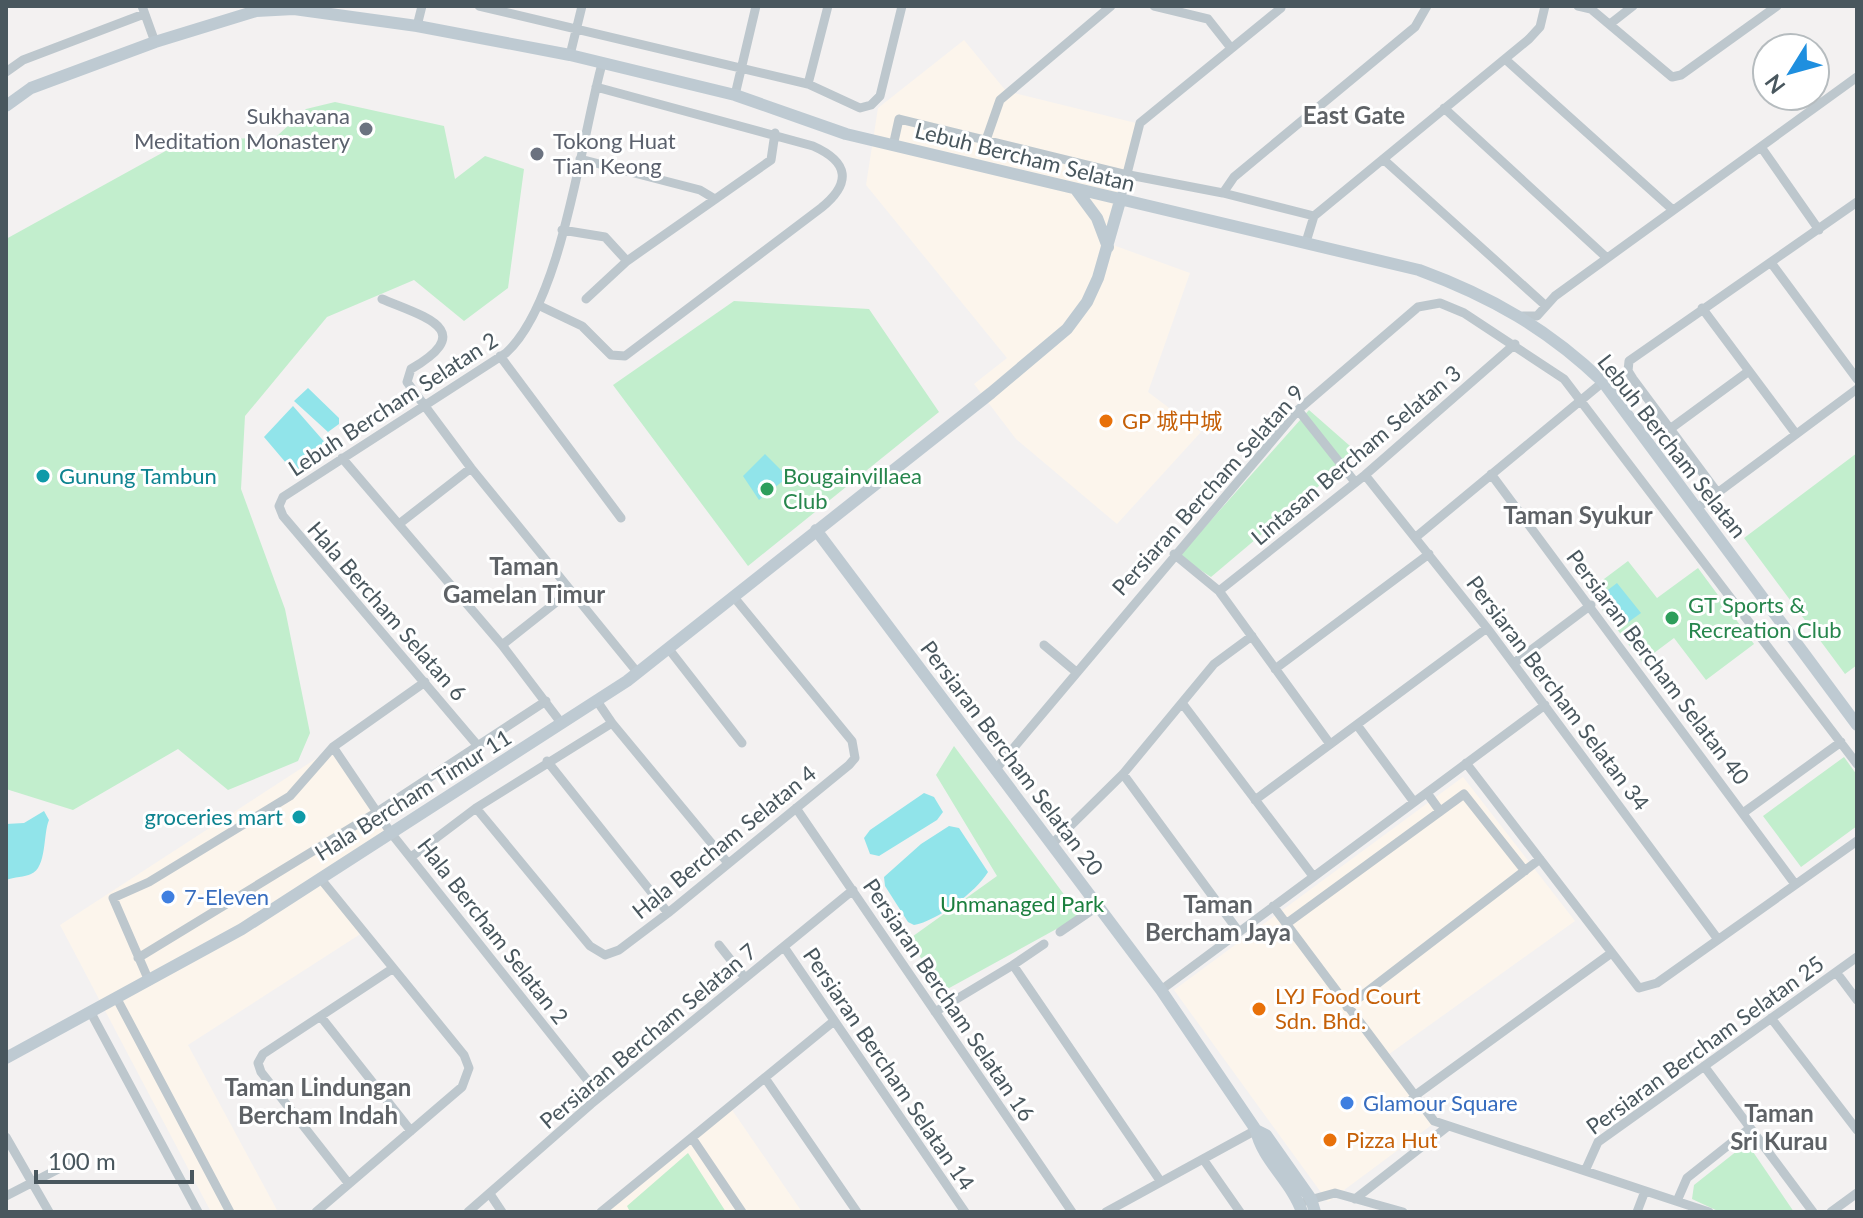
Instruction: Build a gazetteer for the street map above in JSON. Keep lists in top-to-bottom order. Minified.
{"streets":{"street":["Lebuh Bercham Selatan","Lebuh Bercham Selatan 2","Lintasan Bercham Selatan 3","Persiaran Bercham Selatan 9","Hala Bercham Selatan 6","Persiaran Bercham Selatan 40","Persiaran Bercham Selatan 34","Persiaran Bercham Selatan 20","Hala Bercham Timur 11","Hala Bercham Selatan 4","Hala Bercham Selatan 2","Persiaran Bercham Selatan 16","Persiaran Bercham Selatan 7","Persiaran Bercham Selatan 25","Persiaran Bercham Selatan 14"]},"crossings":[["Lebuh Bercham Selatan","Lebuh Bercham Selatan 2"],["Lebuh Bercham Selatan","Hala Bercham Timur 11"],["Lebuh Bercham Selatan 2","Hala Bercham Selatan 6"],["Lintasan Bercham Selatan 3","Persiaran Bercham Selatan 9"],["Lintasan Bercham Selatan 3","Persiaran Bercham Selatan 34"],["Persiaran Bercham Selatan 9","Persiaran Bercham Selatan 20"],["Persiaran Bercham Selatan 20","Hala Bercham Timur 11"],["Hala Bercham Timur 11","Hala Bercham Selatan 4"],["Hala Bercham Timur 11","Hala Bercham Selatan 2"],["Hala Bercham Selatan 4","Persiaran Bercham Selatan 16"],["Hala Bercham Selatan 2","Persiaran Bercham Selatan 7"],["Persiaran Bercham Selatan 16","Persiaran Bercham Selatan 7"],["Persiaran Bercham Selatan 7","Persiaran Bercham Selatan 14"]],"districts":["East Gate","Taman Syukur","Taman Gamelan Timur","Taman Bercham Jaya","Taman Lindungan Bercham Indah","Taman Sri Kurau"],"parks":["Unmanaged Park"],"places":["Sukhavana Meditation Monastery","Tokong Huat Tian Keong","GP 城中城","Gunung Tambun","Bougainvillaea Club","GT Sports & Recreation Club","groceries mart","7-Eleven","LYJ Food Court Sdn. Bhd.","Glamour Square","Pizza Hut"],"scale_bar":"100 m","north":"bottom left"}
